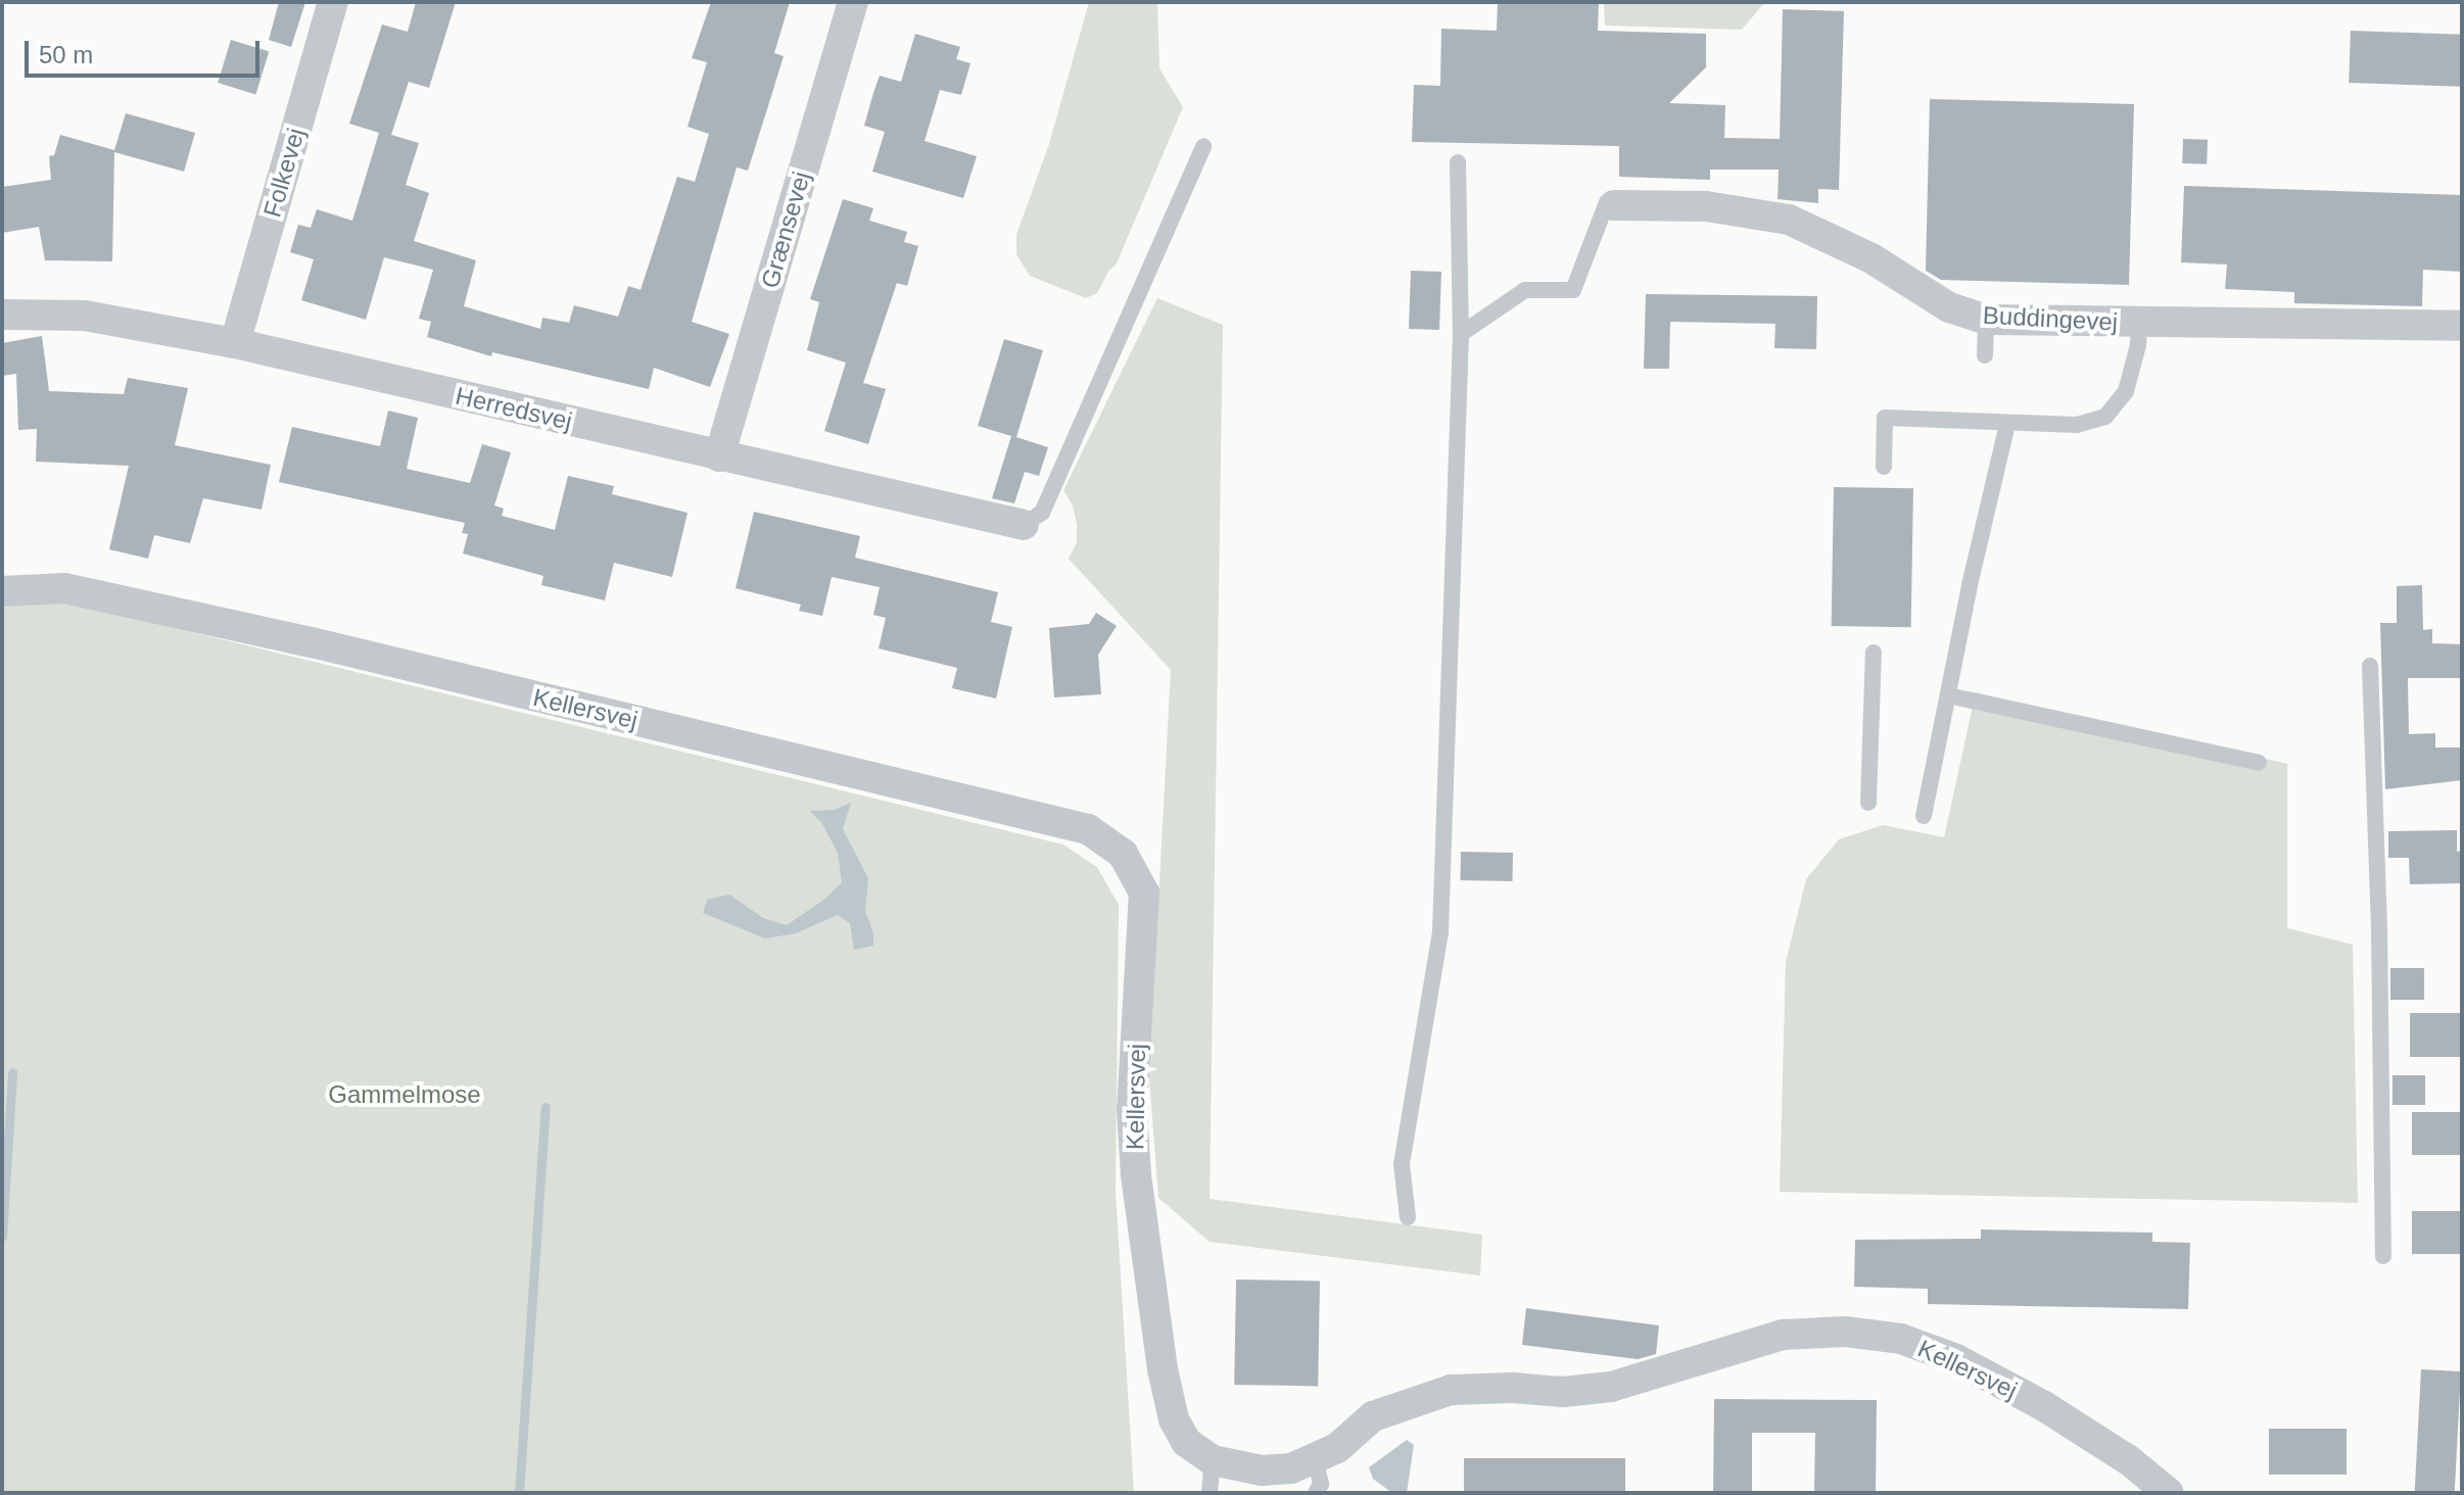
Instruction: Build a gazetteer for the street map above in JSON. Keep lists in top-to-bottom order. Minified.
{"streets":{"street":["Folkevej","Grænsevej","Buddingevej","Herredsvej","Kellersvej"]},"crossings":[["Folkevej","Herredsvej"],["Grænsevej","Herredsvej"]],"parks":["Gammelmose"],"scale_bar":"50 m"}
